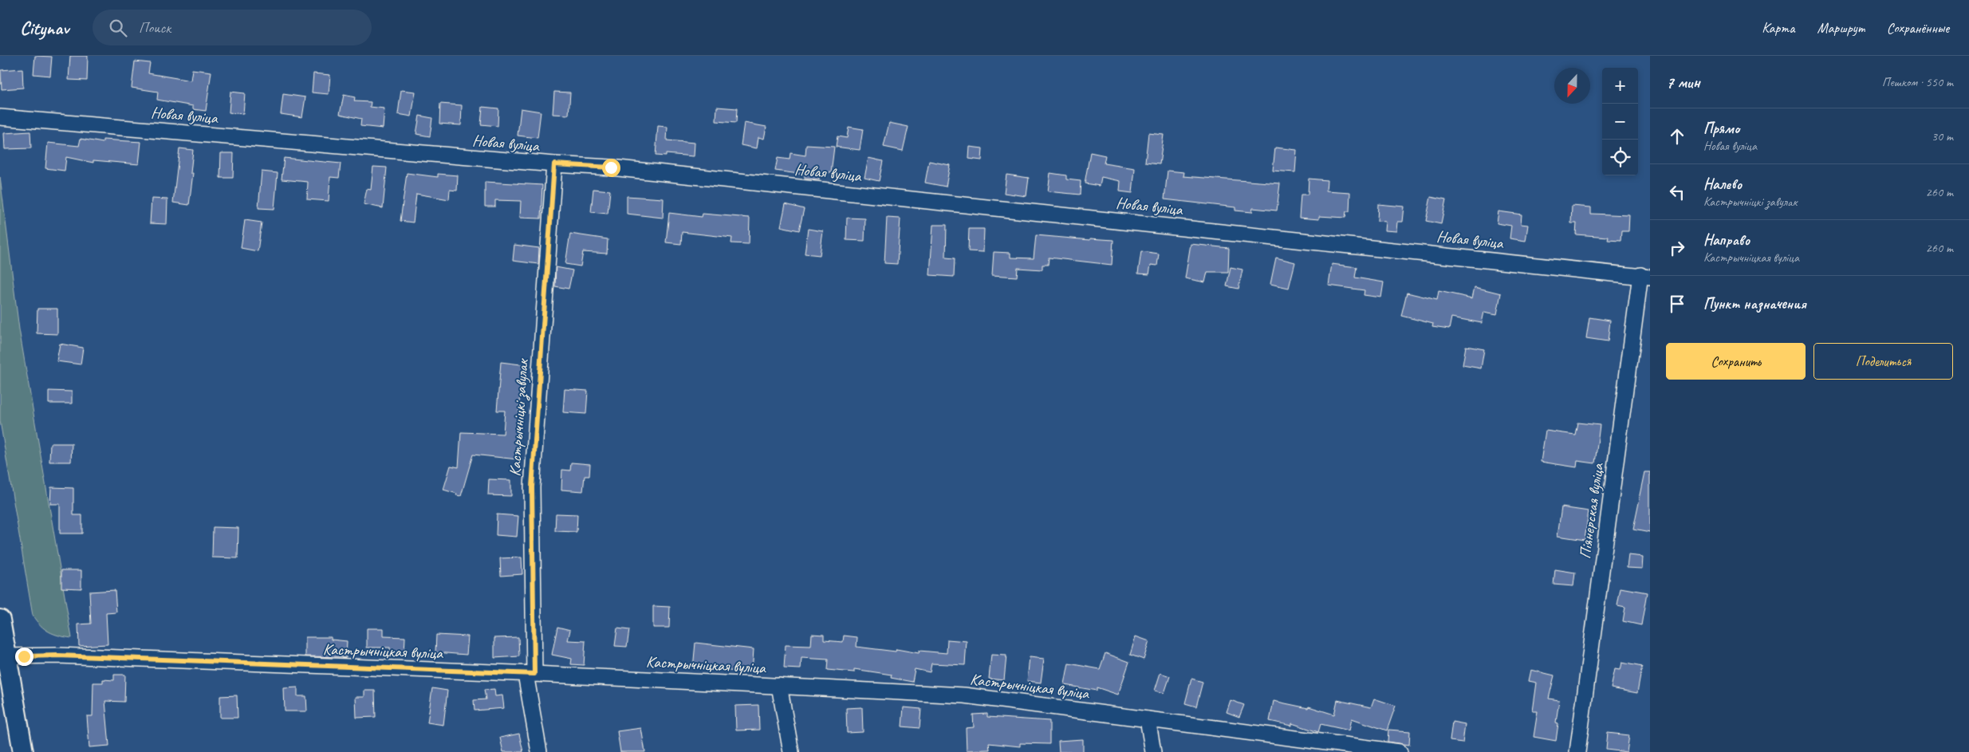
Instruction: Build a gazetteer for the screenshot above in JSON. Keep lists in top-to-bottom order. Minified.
{"streets":{"street":["Новая вуліца","Кастрычніцкі завулак","Піянерская вуліца","Кастрычніцкая вуліца"]},"crossings":[["Новая вуліца","Кастрычніцкі завулак"],["Новая вуліца","Піянерская вуліца"],["Кастрычніцкі завулак","Кастрычніцкая вуліца"]],"north":"bottom","page":{"header":"Citynav","search":"Поиск","nav":["Карта","Маршрут","Сохранённые"],"heading":["7 мин","Пешком · 550 m"],"map_buttons":["+","−"],"list":[["Прямо","Новая вуліца","30 m"],["Налево","Кастрычніцкі завулак","260 m"],["Направо","Кастрычніцкая вуліца","260 m"],"Пункт назначения"],"buttons":["Сохранить","Поделиться"]}}
